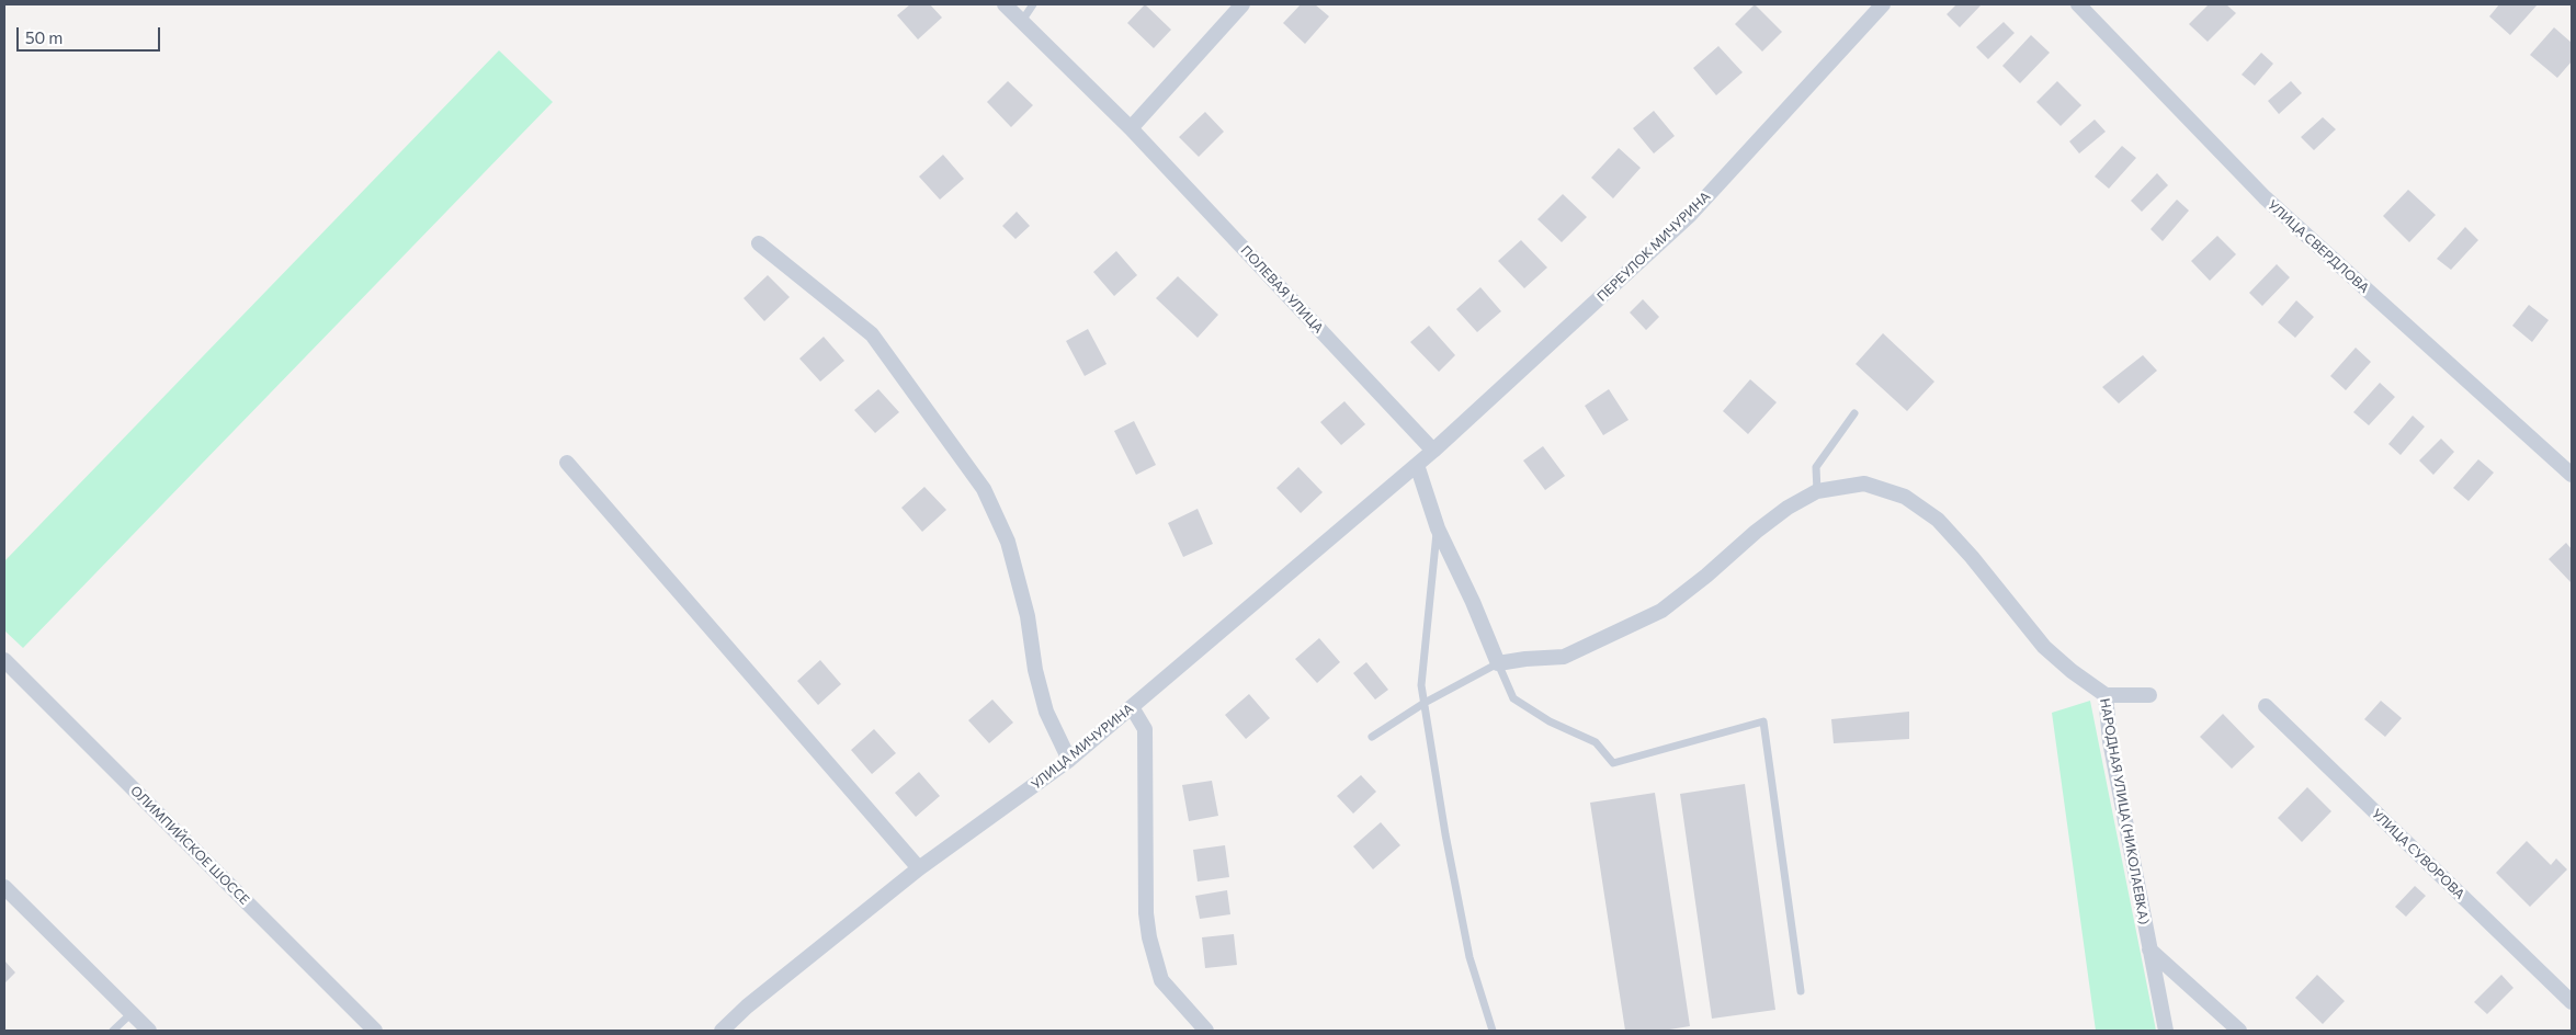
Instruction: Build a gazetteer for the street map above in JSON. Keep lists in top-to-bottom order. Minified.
{"streets":{"street":["ПЕРЕУЛОК МИЧУРИНА","УЛИЦА СВЕРДЛОВА","ПОЛЕВАЯ УЛИЦА","УЛИЦА МИЧУРИНА","НАРОДНАЯ УЛИЦА (НИКОЛАЕВКА)","ОЛИМПИЙСКОЕ ШОССЕ","УЛИЦА СУВОРОВА"]},"crossings":[["ПЕРЕУЛОК МИЧУРИНА","ПОЛЕВАЯ УЛИЦА"],["ПЕРЕУЛОК МИЧУРИНА","УЛИЦА МИЧУРИНА"],["ПОЛЕВАЯ УЛИЦА","УЛИЦА МИЧУРИНА"]],"scale_bar":"50 m"}
